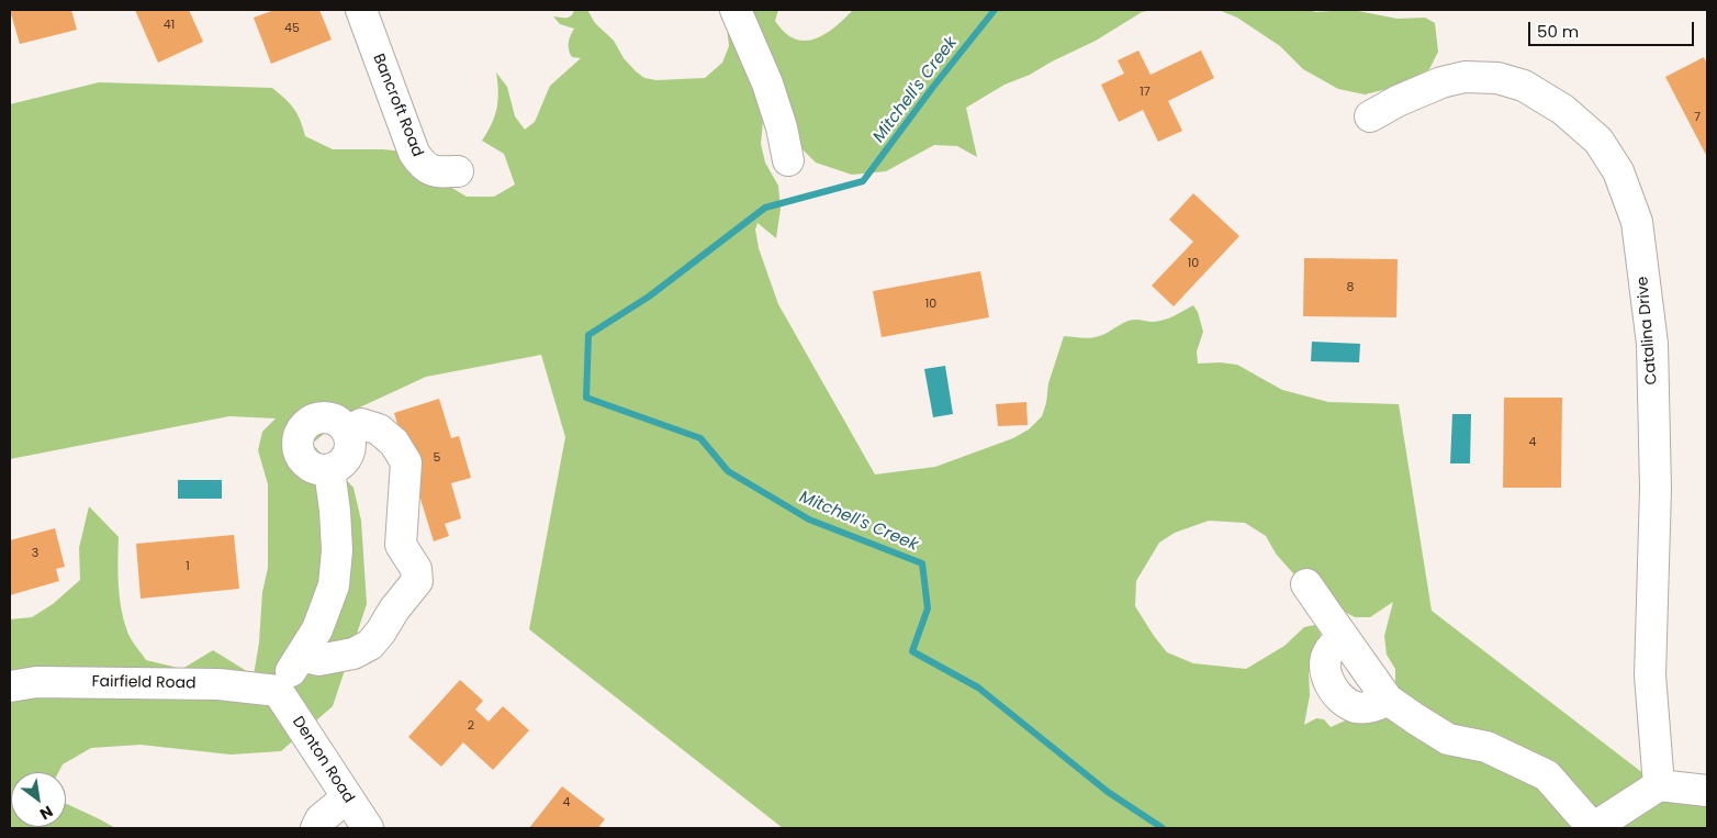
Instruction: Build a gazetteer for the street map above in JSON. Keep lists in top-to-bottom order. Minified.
{"streets":{"street":["Bancroft Road","Catalina Drive","Fairfield Road","Denton Road"]},"crossings":[["Fairfield Road","Denton Road"]],"water":["Mitchell's Creek"],"house_numbers":["41","45","17","7","10","8","10","4","5","3","1","2","4"],"scale_bar":"50 m","north":"bottom right"}
